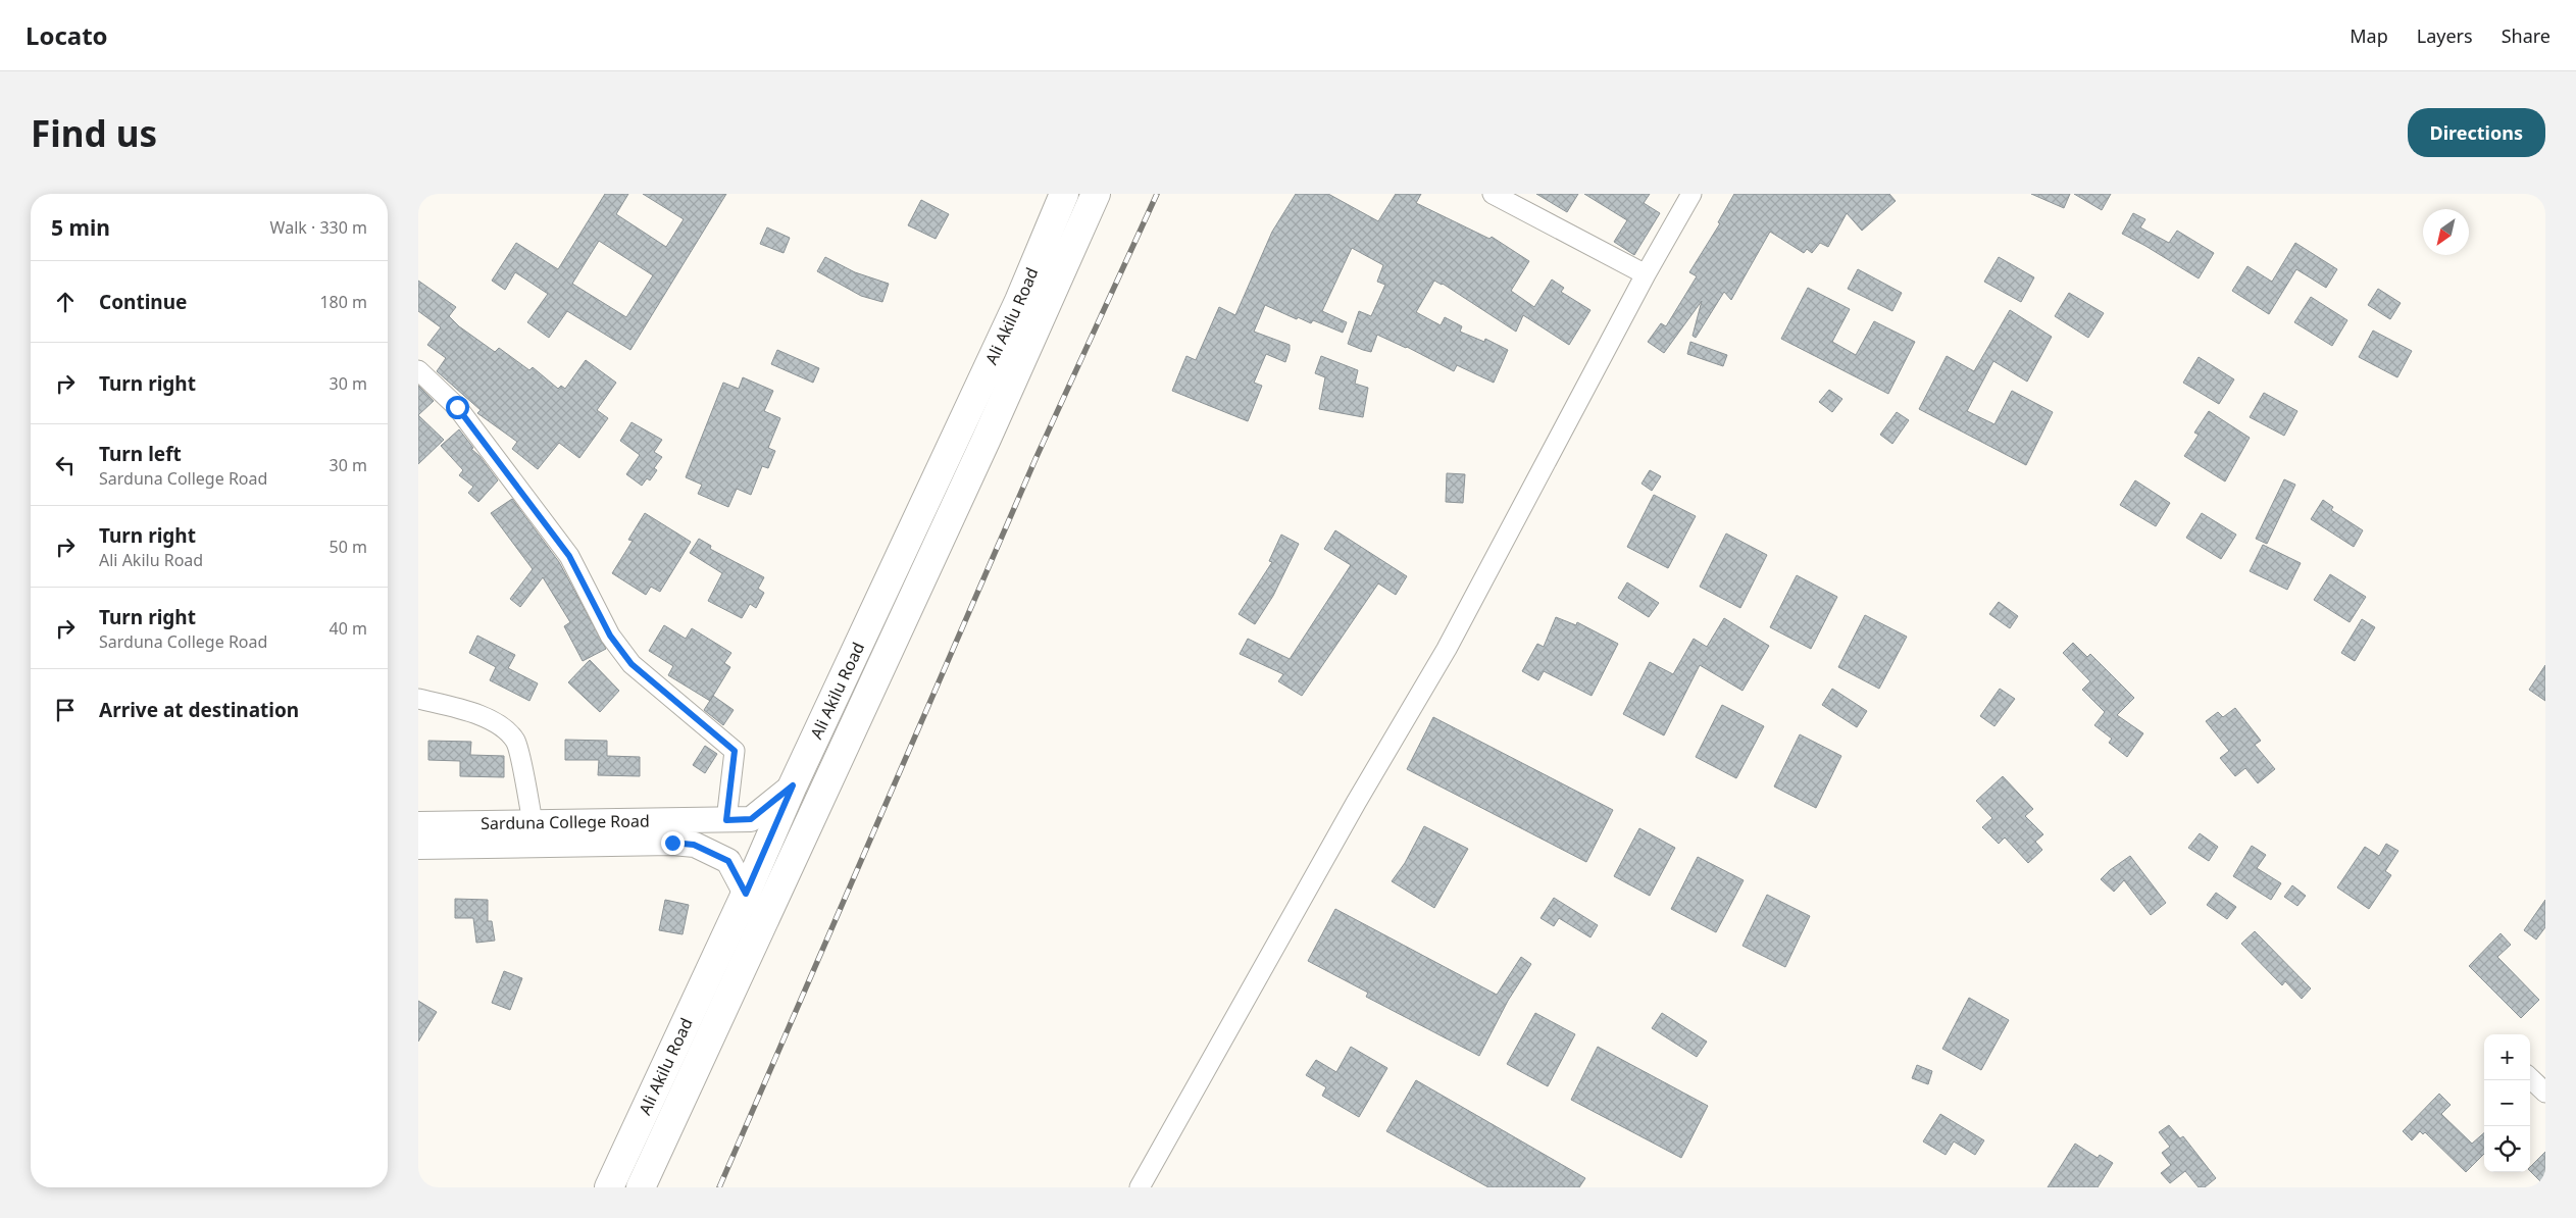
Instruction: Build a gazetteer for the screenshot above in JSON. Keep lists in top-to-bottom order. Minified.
{"streets":{"main road":["Ali Akilu Road"],"street":["Sarduna College Road"]},"crossings":[["Ali Akilu Road","Sarduna College Road"]],"north":"bottom left","page":{"header":"Locato","nav":["Map","Layers","Share"],"buttons":"Directions","title":"Find us","heading":["5 min","Walk · 330 m"],"list":[["Continue","180 m"],["Turn right","30 m"],["Turn left","Sarduna College Road","30 m"],["Turn right","Ali Akilu Road","50 m"],["Turn right","Sarduna College Road","40 m"],"Arrive at destination"],"map_buttons":["+","−"]}}
